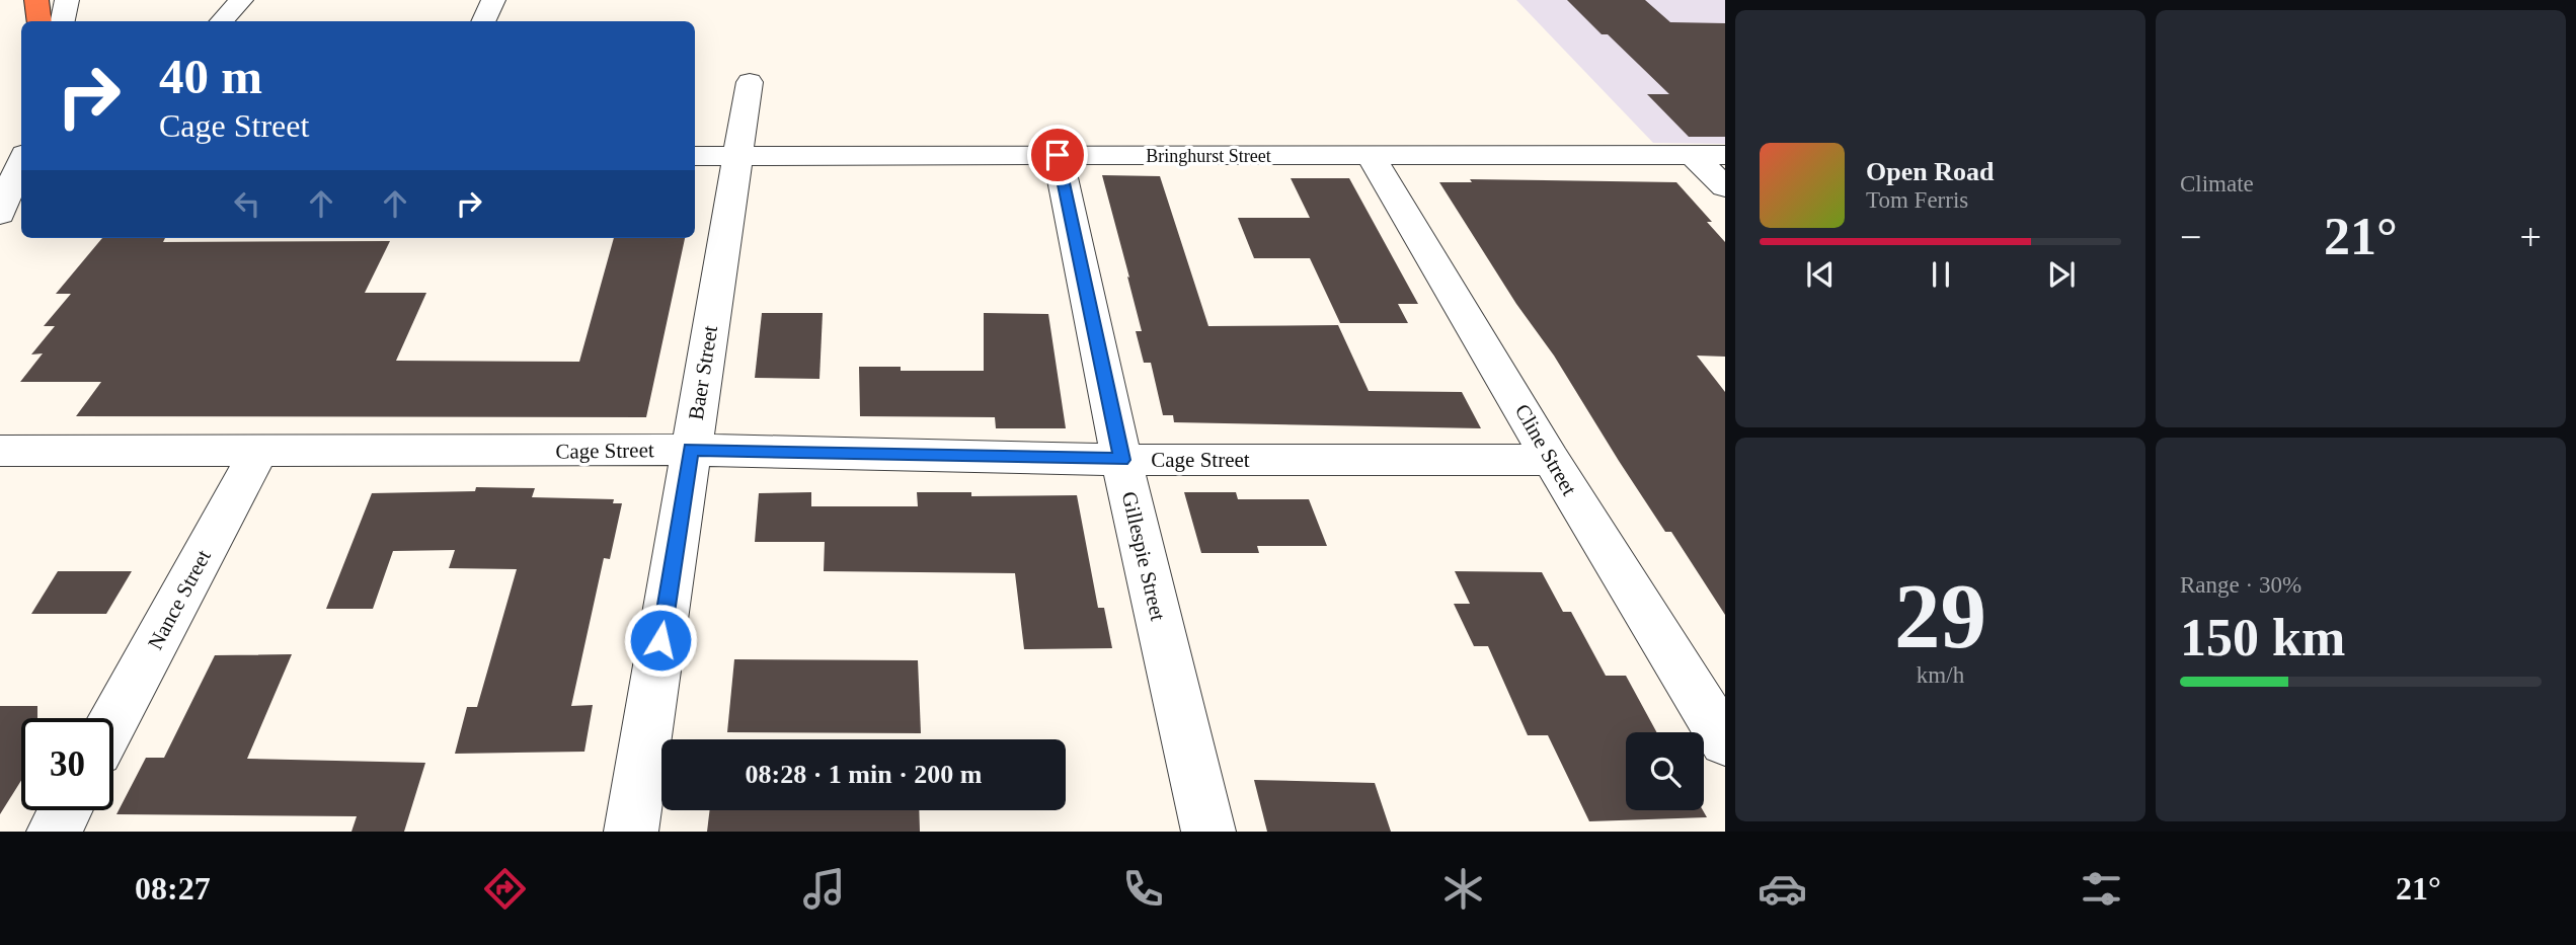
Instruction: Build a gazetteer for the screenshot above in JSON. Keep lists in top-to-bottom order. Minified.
{"streets":{"street":["Bringhurst Street","Baer Street","Cline Street","Cage Street","Gillespie Street","Nance Street"]},"crossings":[["Bringhurst Street","Baer Street"],["Bringhurst Street","Cline Street"],["Bringhurst Street","Gillespie Street"],["Baer Street","Cage Street"],["Cline Street","Cage Street"],["Cage Street","Gillespie Street"],["Cage Street","Nance Street"]],"page":{"tile":["Climate",["29","km/h"],["Range · 30%","150 km"]],"turn":["40 m","Cage Street"],"song":["Open Road","Tom Ferris"],"heat":["−","21°","+"],"limit":"30","trip":"08:28 · 1 min · 200 m","tabs":["08:27","21°"]}}
